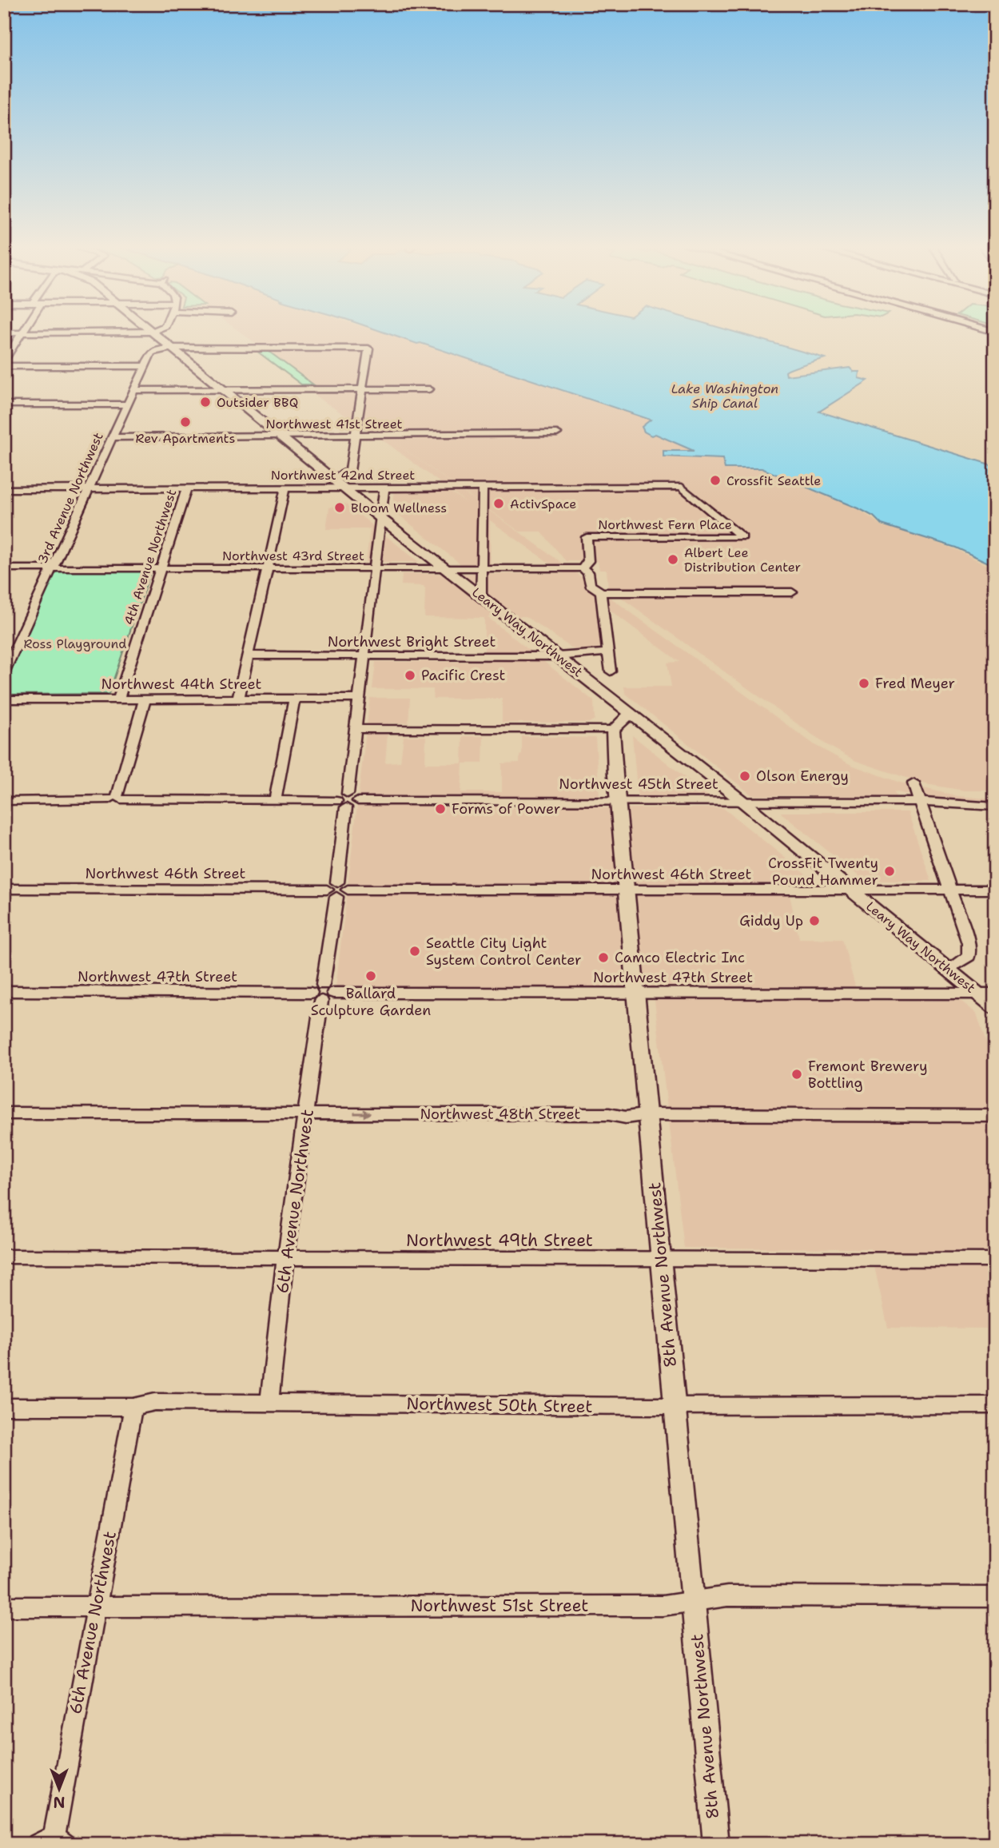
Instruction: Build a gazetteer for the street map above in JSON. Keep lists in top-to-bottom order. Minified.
{"streets":{"main road":["Leary Way Northwest","8th Avenue Northwest"],"street":["Northwest 41st Street","Northwest 42nd Street","3rd Avenue Northwest","Northwest Fern Place","Northwest 43rd Street","4th Avenue Northwest","Northwest Bright Street","Northwest 44th Street","Northwest 45th Street","Northwest 46th Street","Northwest 47th Street","Northwest 48th Street","6th Avenue Northwest","Northwest 49th Street","Northwest 50th Street","Northwest 51st Street"]},"crossings":[["Northwest 41st Street","3rd Avenue Northwest"],["Northwest 41st Street","Leary Way Northwest"],["Northwest 42nd Street","3rd Avenue Northwest"],["Northwest 42nd Street","Northwest Fern Place"],["Northwest 42nd Street","4th Avenue Northwest"],["Northwest 42nd Street","Leary Way Northwest"],["3rd Avenue Northwest","Northwest 43rd Street"],["3rd Avenue Northwest","Leary Way Northwest"],["Northwest Fern Place","Northwest 43rd Street"],["Northwest 43rd Street","4th Avenue Northwest"],["Northwest 43rd Street","Leary Way Northwest"],["4th Avenue Northwest","Northwest 44th Street"],["Leary Way Northwest","Northwest Bright Street"],["Leary Way Northwest","Northwest 45th Street"],["Leary Way Northwest","Northwest 46th Street"],["Leary Way Northwest","Northwest 47th Street"],["Northwest 45th Street","8th Avenue Northwest"],["Northwest 46th Street","6th Avenue Northwest"],["Northwest 46th Street","8th Avenue Northwest"],["Northwest 47th Street","6th Avenue Northwest"],["Northwest 47th Street","8th Avenue Northwest"],["Northwest 48th Street","6th Avenue Northwest"],["Northwest 48th Street","8th Avenue Northwest"],["6th Avenue Northwest","Northwest 49th Street"],["6th Avenue Northwest","Northwest 50th Street"],["6th Avenue Northwest","Northwest 51st Street"],["Northwest 49th Street","8th Avenue Northwest"],["8th Avenue Northwest","Northwest 50th Street"],["8th Avenue Northwest","Northwest 51st Street"]],"water":["Lake Washington Ship Canal"],"parks":["Ross Playground"],"places":["Outsider BBQ","Rev Apartments","Crossfit Seattle","ActivSpace","Bloom Wellness","Albert Lee Distribution Center","Pacific Crest","Fred Meyer","Olson Energy","Forms of Power","CrossFit Twenty Pound Hammer","Giddy Up","Seattle City Light System Control Center","Camco Electric Inc","Ballard Sculpture Garden","Fremont Brewery Bottling"],"north":"bottom"}
